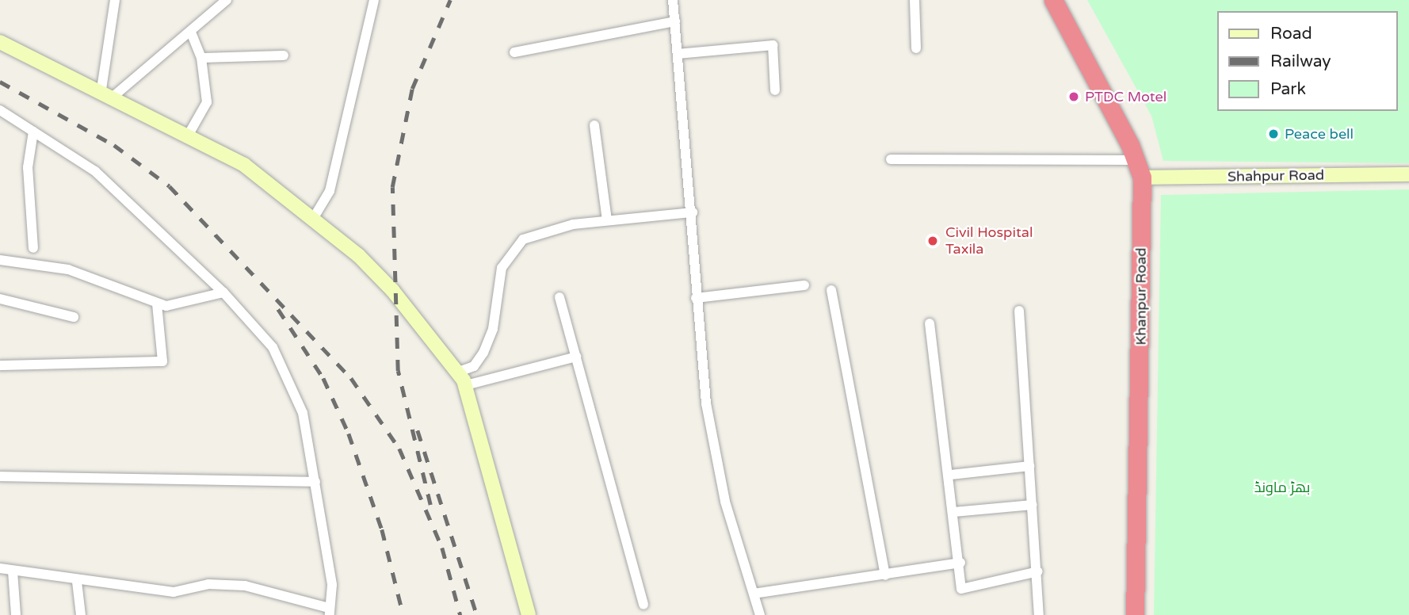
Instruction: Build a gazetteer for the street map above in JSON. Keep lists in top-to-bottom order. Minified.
{"streets":{"highway":["Khanpur Road"],"street":["Shahpur Road"]},"crossings":[["Shahpur Road","Khanpur Road"]],"parks":["بھڑ ماونڈ"],"places":["PTDC Motel","Peace bell","Civil Hospital Taxila"],"legend":["Road","Railway","Park"]}
